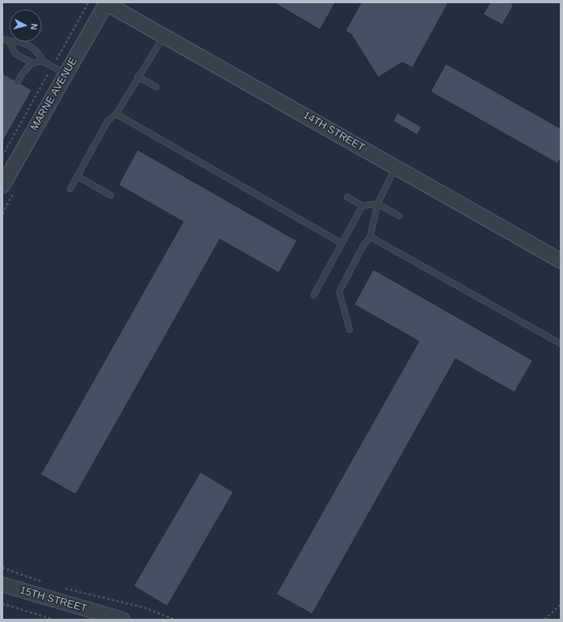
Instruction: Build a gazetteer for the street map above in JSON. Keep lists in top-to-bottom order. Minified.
{"streets":{"street":["MARNE AVENUE","14TH STREET","15TH STREET"]},"crossings":[["MARNE AVENUE","14TH STREET"]],"north":"right"}
